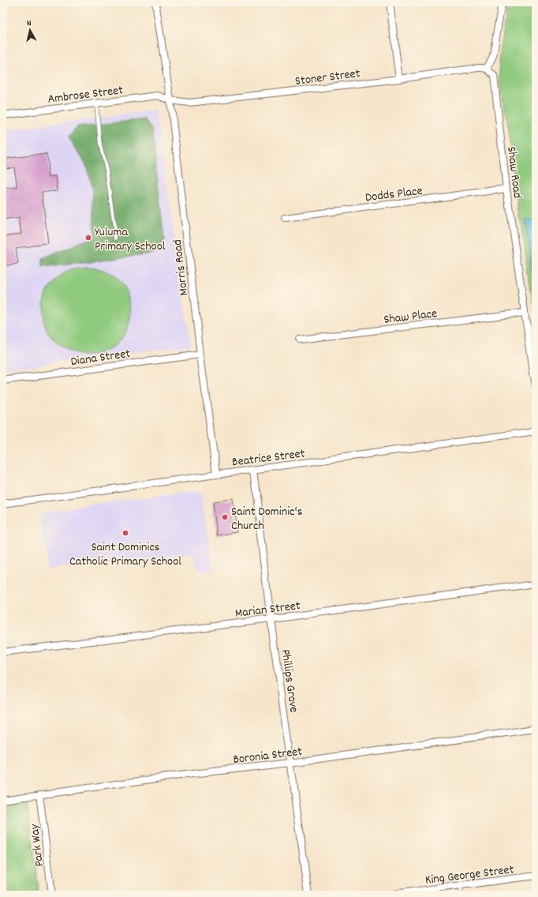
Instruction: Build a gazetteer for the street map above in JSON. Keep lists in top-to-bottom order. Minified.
{"streets":{"street":["Stoner Street","Ambrose Street","Shaw Road","Dodds Place","Morris Road","Shaw Place","Diana Street","Beatrice Street","Marian Street","Phillips Grove","Boronia Street","Park Way","King George Street"]},"crossings":[["Stoner Street","Ambrose Street"],["Stoner Street","Shaw Road"],["Stoner Street","Morris Road"],["Ambrose Street","Morris Road"],["Shaw Road","Dodds Place"],["Shaw Road","Shaw Place"],["Morris Road","Diana Street"],["Morris Road","Beatrice Street"],["Beatrice Street","Phillips Grove"],["Marian Street","Phillips Grove"],["Phillips Grove","Boronia Street"],["Boronia Street","Park Way"]],"places":["Yuluma Primary School","Saint Dominic's Church","Saint Dominics Catholic Primary School"],"north":"top"}
